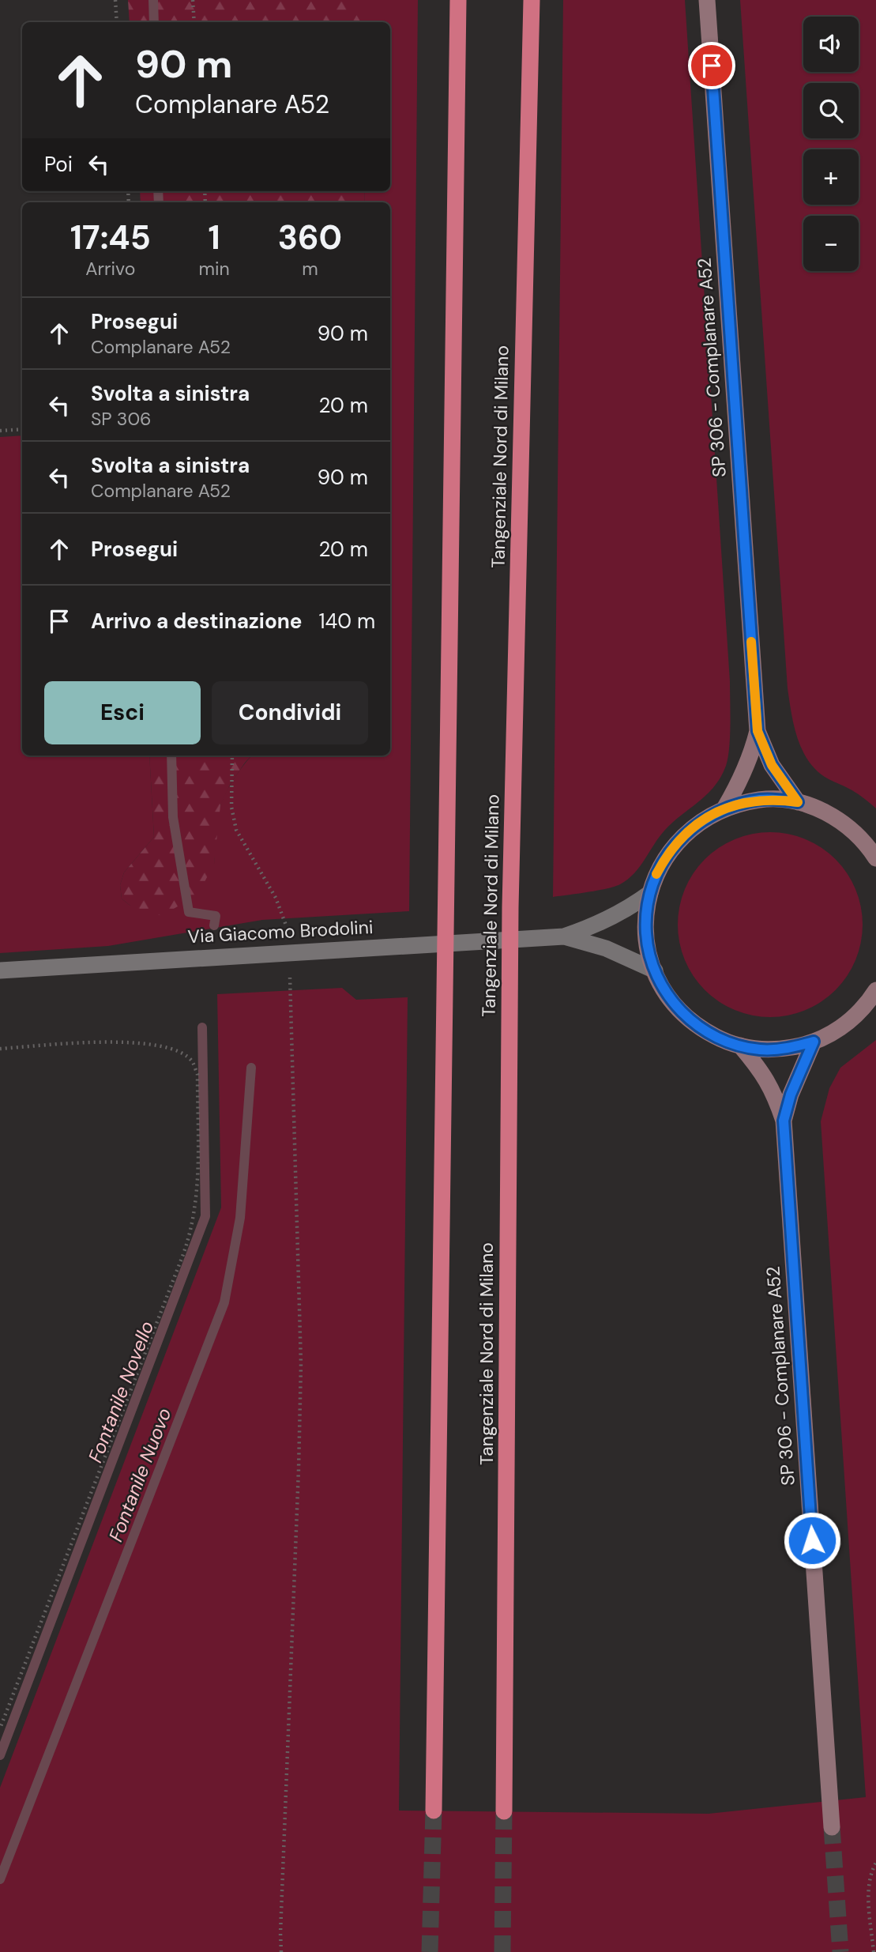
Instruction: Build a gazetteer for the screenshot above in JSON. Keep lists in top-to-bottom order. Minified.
{"streets":{"highway":["Tangenziale Nord di Milano"],"main road":["SP 306 - Complanare A52"],"street":["Via Giacomo Brodolini"]},"water":["Fontanile Novello","Fontanile Nuovo"],"page":{"map_buttons":["+","−"],"turn":["90 m","Complanare A52"],"then":"Poi","eta":["17:45","Arrivo","1","min","360","m"],"list":[{"name":"Prosegui","note":"Complanare A52","value":"90 m"},{"name":"Svolta a sinistra","note":"SP 306","value":"20 m"},{"name":"Svolta a sinistra","note":"Complanare A52","value":"90 m"},{"name":"Prosegui","value":"20 m"},{"name":"Arrivo a destinazione","value":"140 m"}],"buttons":["Esci","Condividi"]}}
